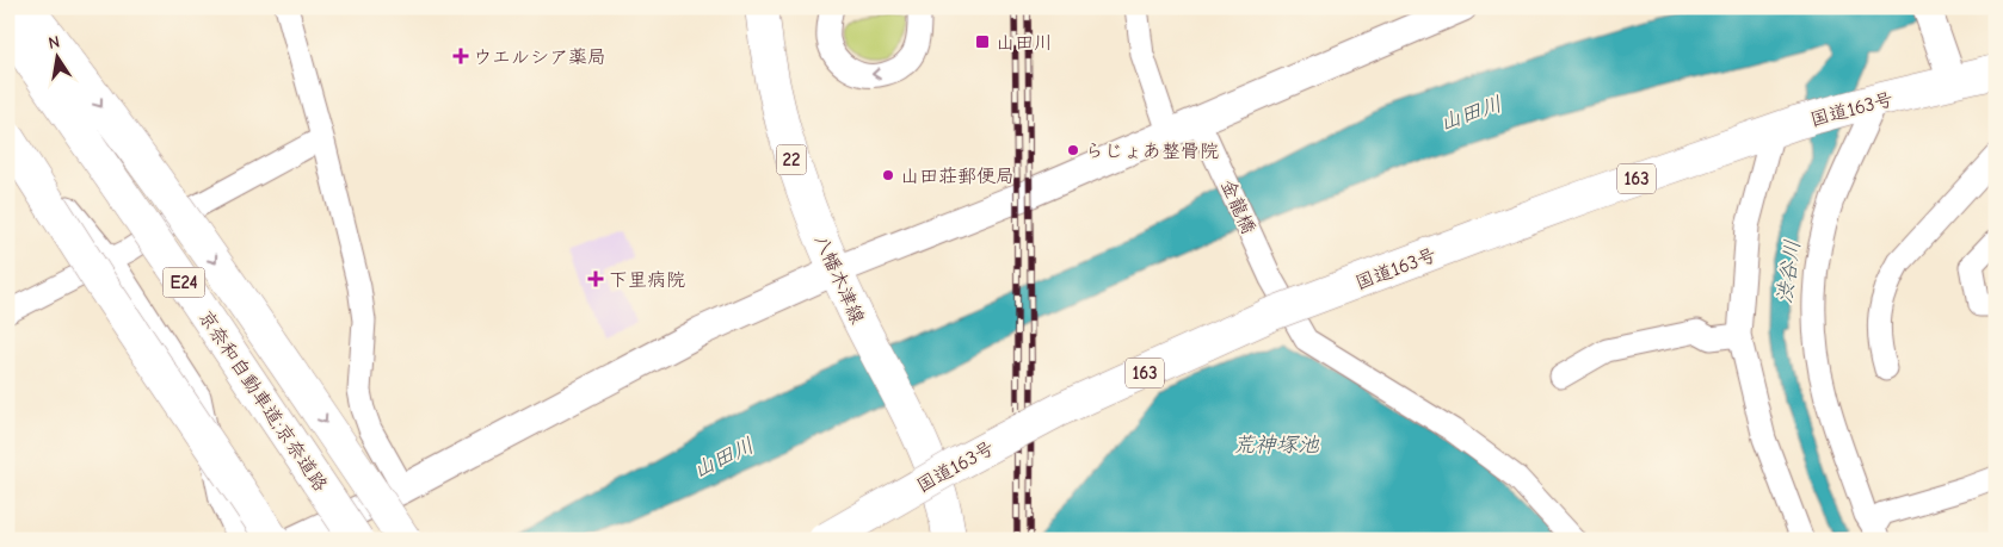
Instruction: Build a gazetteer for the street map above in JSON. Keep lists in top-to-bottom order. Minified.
{"streets":{"main road":["国道163号","22","163","八幡木津線","E24","京奈和自動車道;京奈道路"],"street":["金龍橋"]},"water":["山田川","渋谷川","荒神塚池"],"places":{"transit":["山田川"],"health":["ウエルシア薬局","下里病院"],"other":["らじょあ整骨院","山田荘郵便局"]},"north":"top"}
